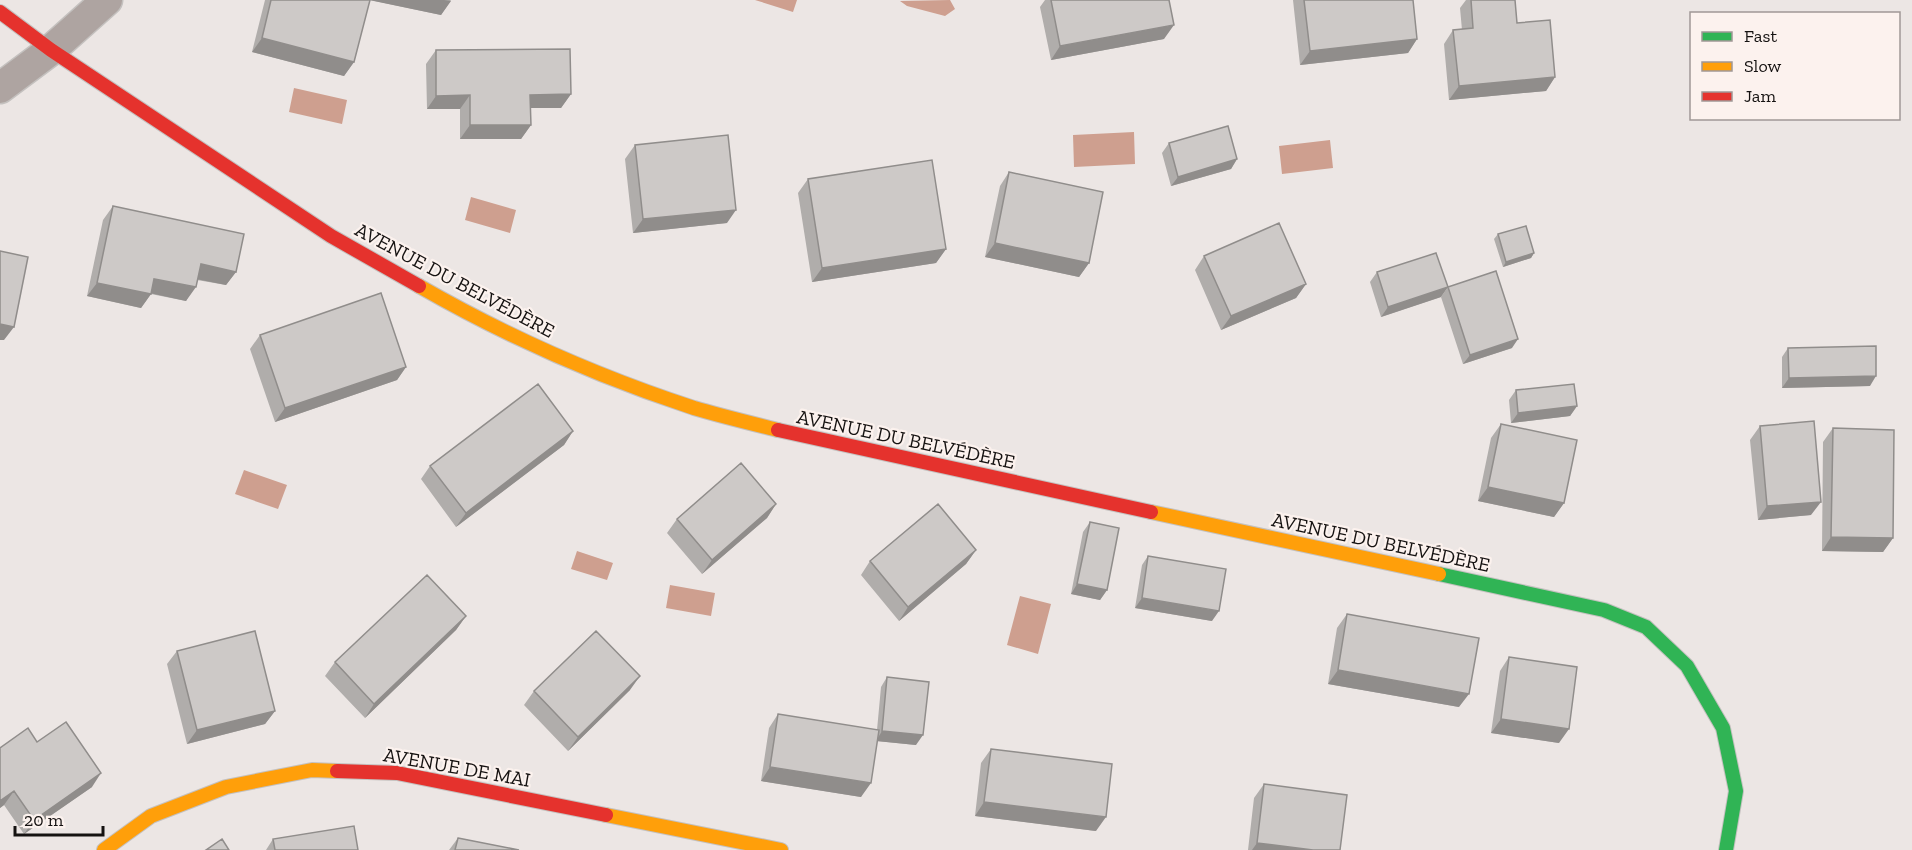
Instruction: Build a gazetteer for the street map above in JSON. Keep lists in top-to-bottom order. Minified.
{"streets":{"street":["AVENUE DU BELVÉDÈRE","AVENUE DE MAI"]},"legend":["Fast","Slow","Jam"],"scale_bar":"20 m"}
